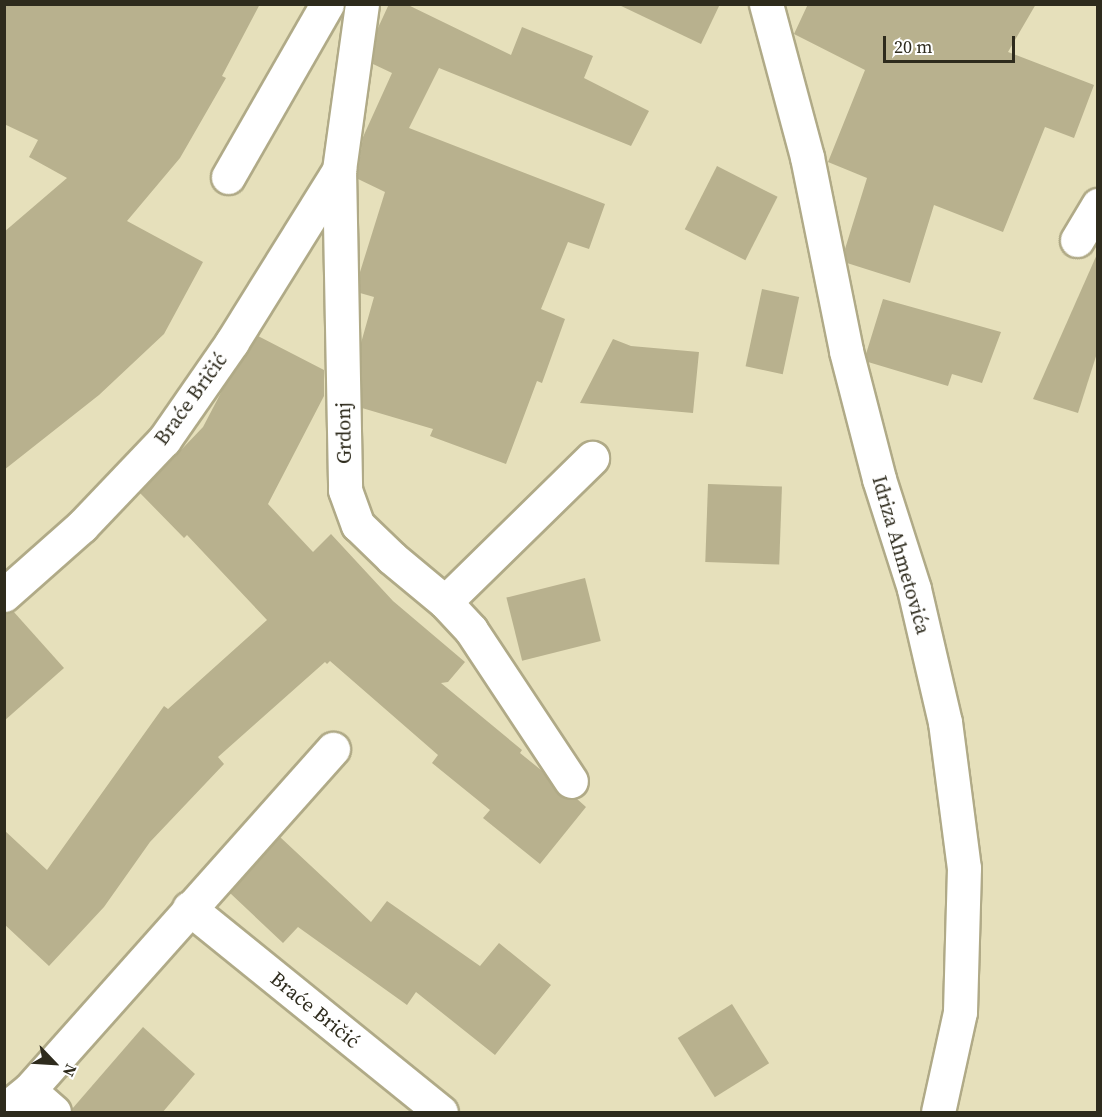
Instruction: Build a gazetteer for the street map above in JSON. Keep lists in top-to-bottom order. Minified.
{"streets":{"street":["Braće Bričić","Grdonj","Idriza Ahmetovića"]},"crossings":[["Braće Bričić","Grdonj"]],"scale_bar":"20 m","north":"bottom right"}
